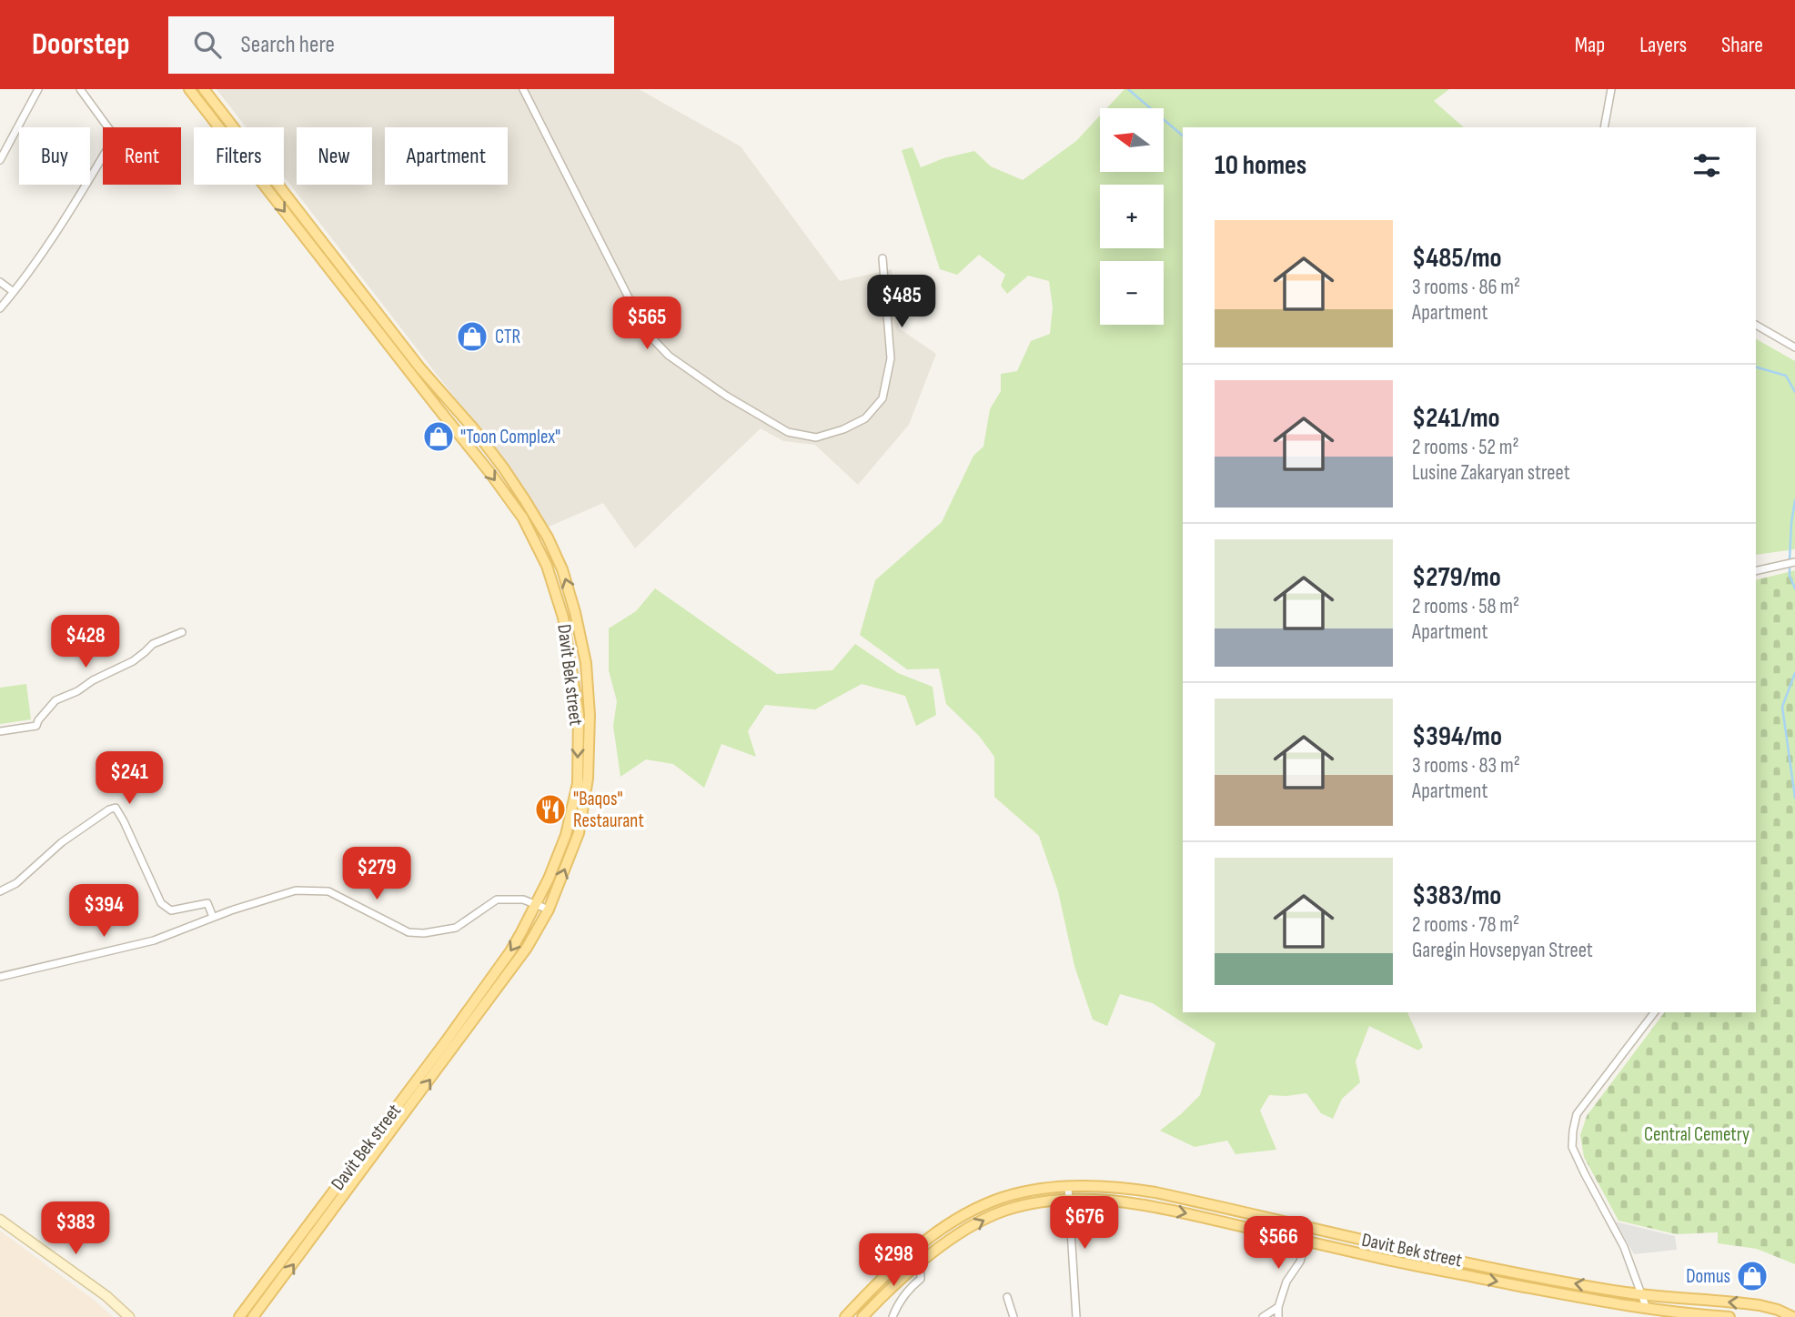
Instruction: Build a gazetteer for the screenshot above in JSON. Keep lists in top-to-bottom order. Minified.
{"streets":{"main road":["Davit Bek street"]},"parks":["Central Cemetry"],"places":{"shop":["CTR","\"Toon Complex\"","Domus"],"restaurant":["\"Baqos\" Restaurant"]},"north":"left","page":{"header":"Doorstep","search":"Search here","nav":["Map","Layers","Share"],"map_buttons":["+","−"],"chip":["Buy","Rent","Filters","New","Apartment"],"heading":"10 homes","list":[{"name":"$485/mo","note":"3 rooms · 86 m² · Apartment"},{"name":"$241/mo","note":"2 rooms · 52 m² · Lusine Zakaryan street"},{"name":"$279/mo","note":"2 rooms · 58 m² · Apartment"},{"name":"$394/mo","note":"3 rooms · 83 m² · Apartment"},{"name":"$383/mo","note":"2 rooms · 78 m² · Garegin Hovsepyan Street"}],"price":["$485","$565","$428","$241","$279","$394","$676","$383","$566","$298"]}}
